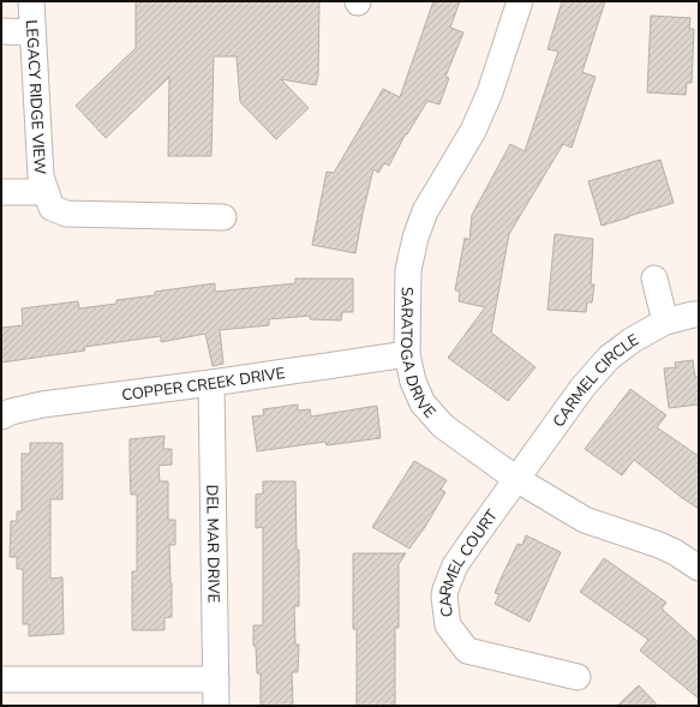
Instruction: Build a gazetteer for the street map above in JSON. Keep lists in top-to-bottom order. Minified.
{"streets":{"street":["LEGACY RIDGE VIEW","SARATOGA DRIVE","CARMEL CIRCLE","COPPER CREEK DRIVE","DEL MAR DRIVE","CARMEL COURT"]},"crossings":[["SARATOGA DRIVE","CARMEL CIRCLE"],["SARATOGA DRIVE","COPPER CREEK DRIVE"],["SARATOGA DRIVE","CARMEL COURT"],["CARMEL CIRCLE","CARMEL COURT"],["COPPER CREEK DRIVE","DEL MAR DRIVE"]]}
